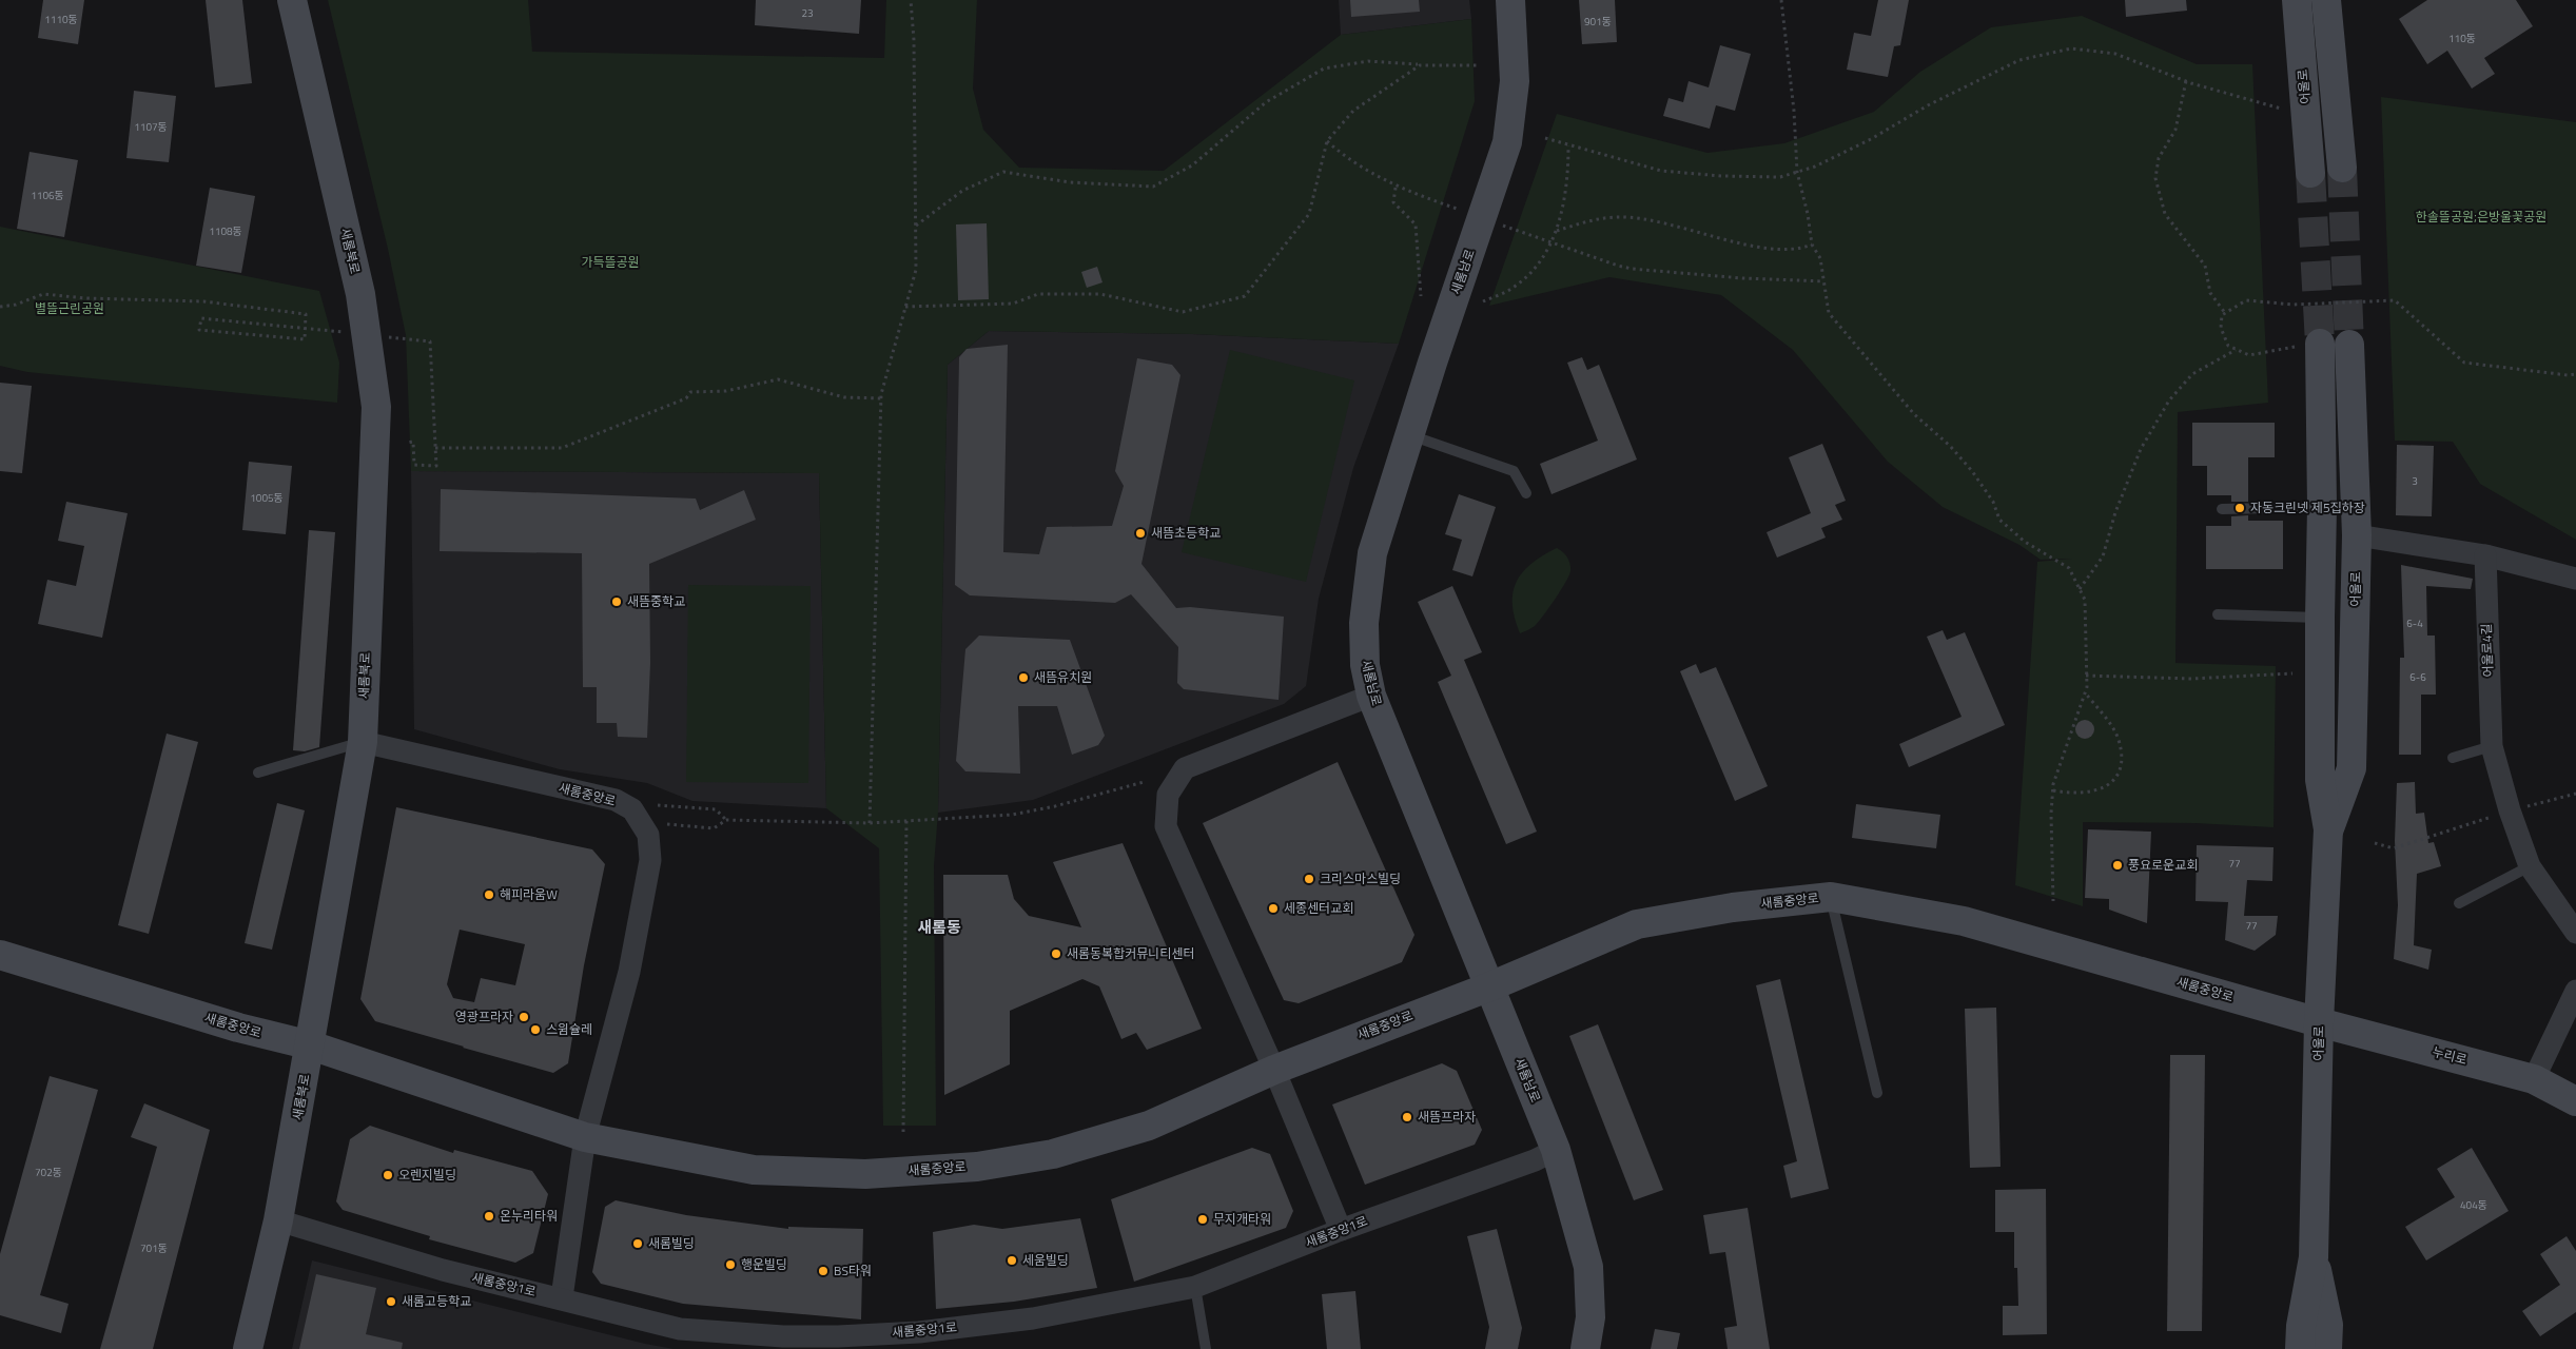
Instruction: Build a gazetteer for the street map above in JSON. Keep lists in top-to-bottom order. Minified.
{"streets":{"street":["어울로","새롬북로","새롬남로","어울로4길","새롬중앙로","누리로","새롬중앙1로"]},"crossings":[["어울로","새롬중앙로"],["어울로","누리로"],["새롬북로","새롬중앙로"],["새롬북로","새롬중앙1로"],["새롬남로","새롬중앙로"],["새롬남로","새롬중앙1로"],["새롬중앙로","누리로"]],"districts":["새롬동"],"parks":["한솔뜰공원;은방울꽃공원","가득뜰공원","별뜰근린공원"],"places":["자동크린넷 제5집하장","새뜸초등학교","새뜸중학교","새뜸유치원","풍요로운교회","크리스마스빌딩","해피라움W","세종센터교회","새롬동복합커뮤니티센터","영광프라자","스윔슐레","새뜸프라자","오렌지빌딩","온누리타워","무지개타워","새롬빌딩","세움빌딩","행운빌딩","BS타워","새롬고등학교"],"house_numbers":["23","1110동","901동","110동","1107동","1106동","1108동","3","1005동","6-4","6-6","77","77","702동","404동","701동"]}
